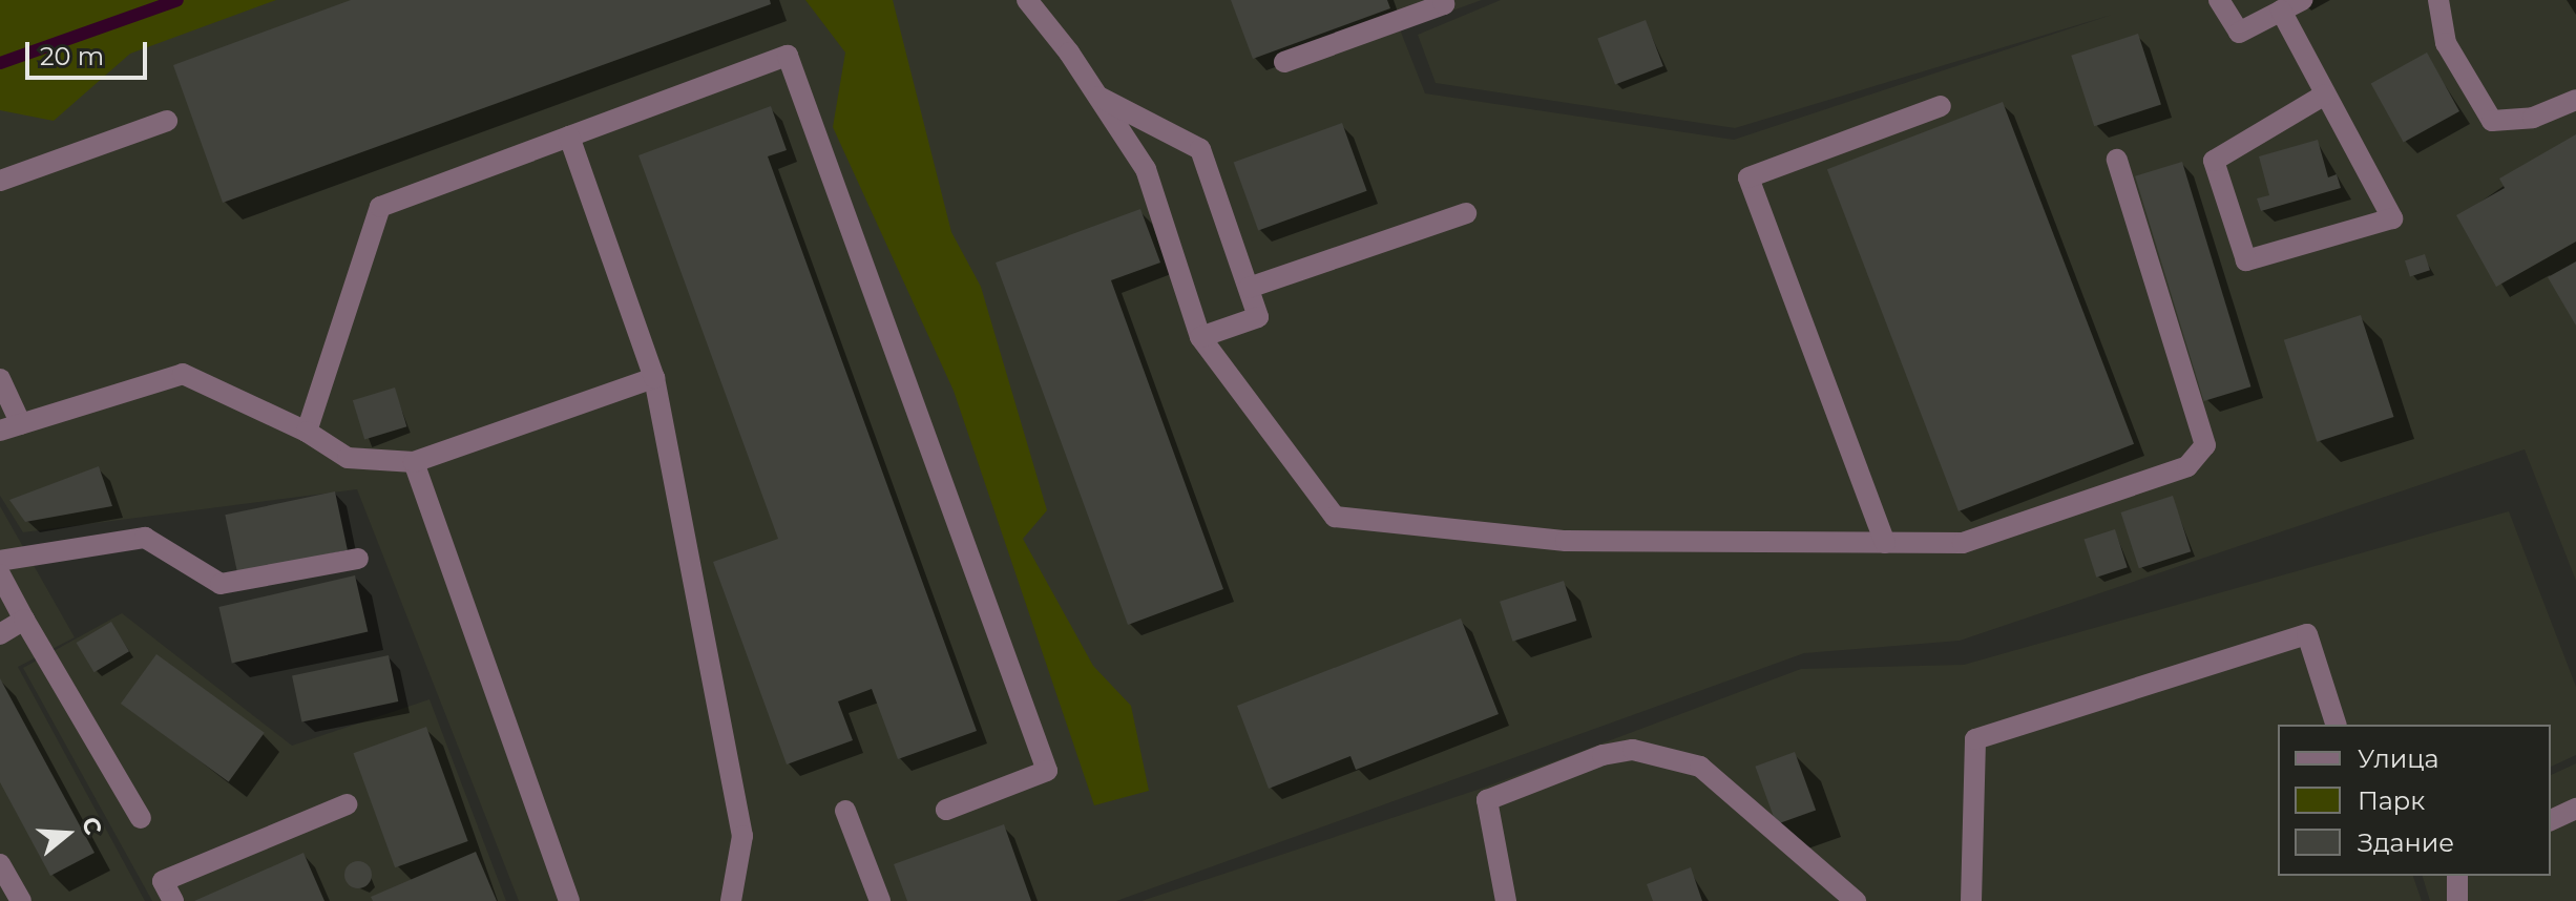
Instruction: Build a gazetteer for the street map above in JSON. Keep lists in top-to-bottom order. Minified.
{"legend":["Улица","Парк","Здание"],"scale_bar":"20 m","north":"right"}
